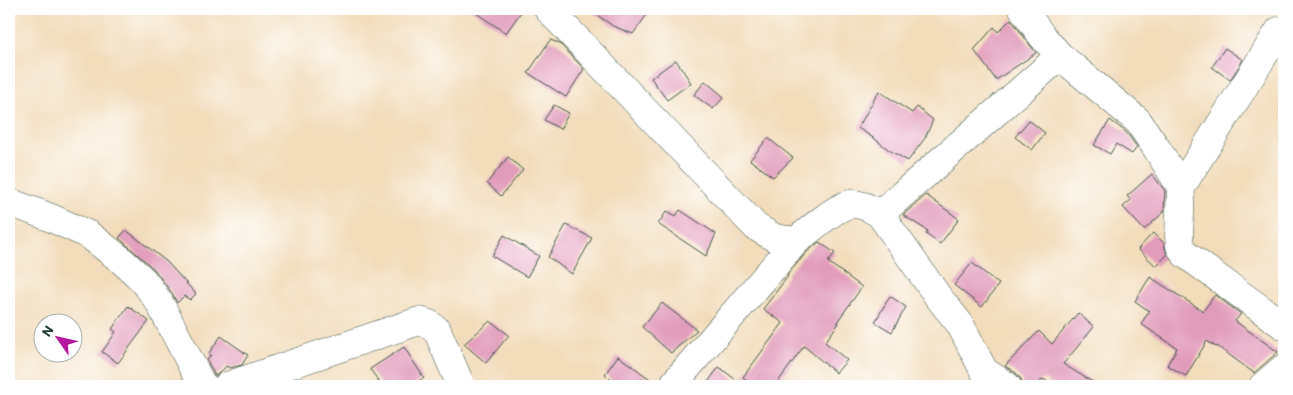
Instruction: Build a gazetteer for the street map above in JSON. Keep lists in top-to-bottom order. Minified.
{"north":"top left"}
